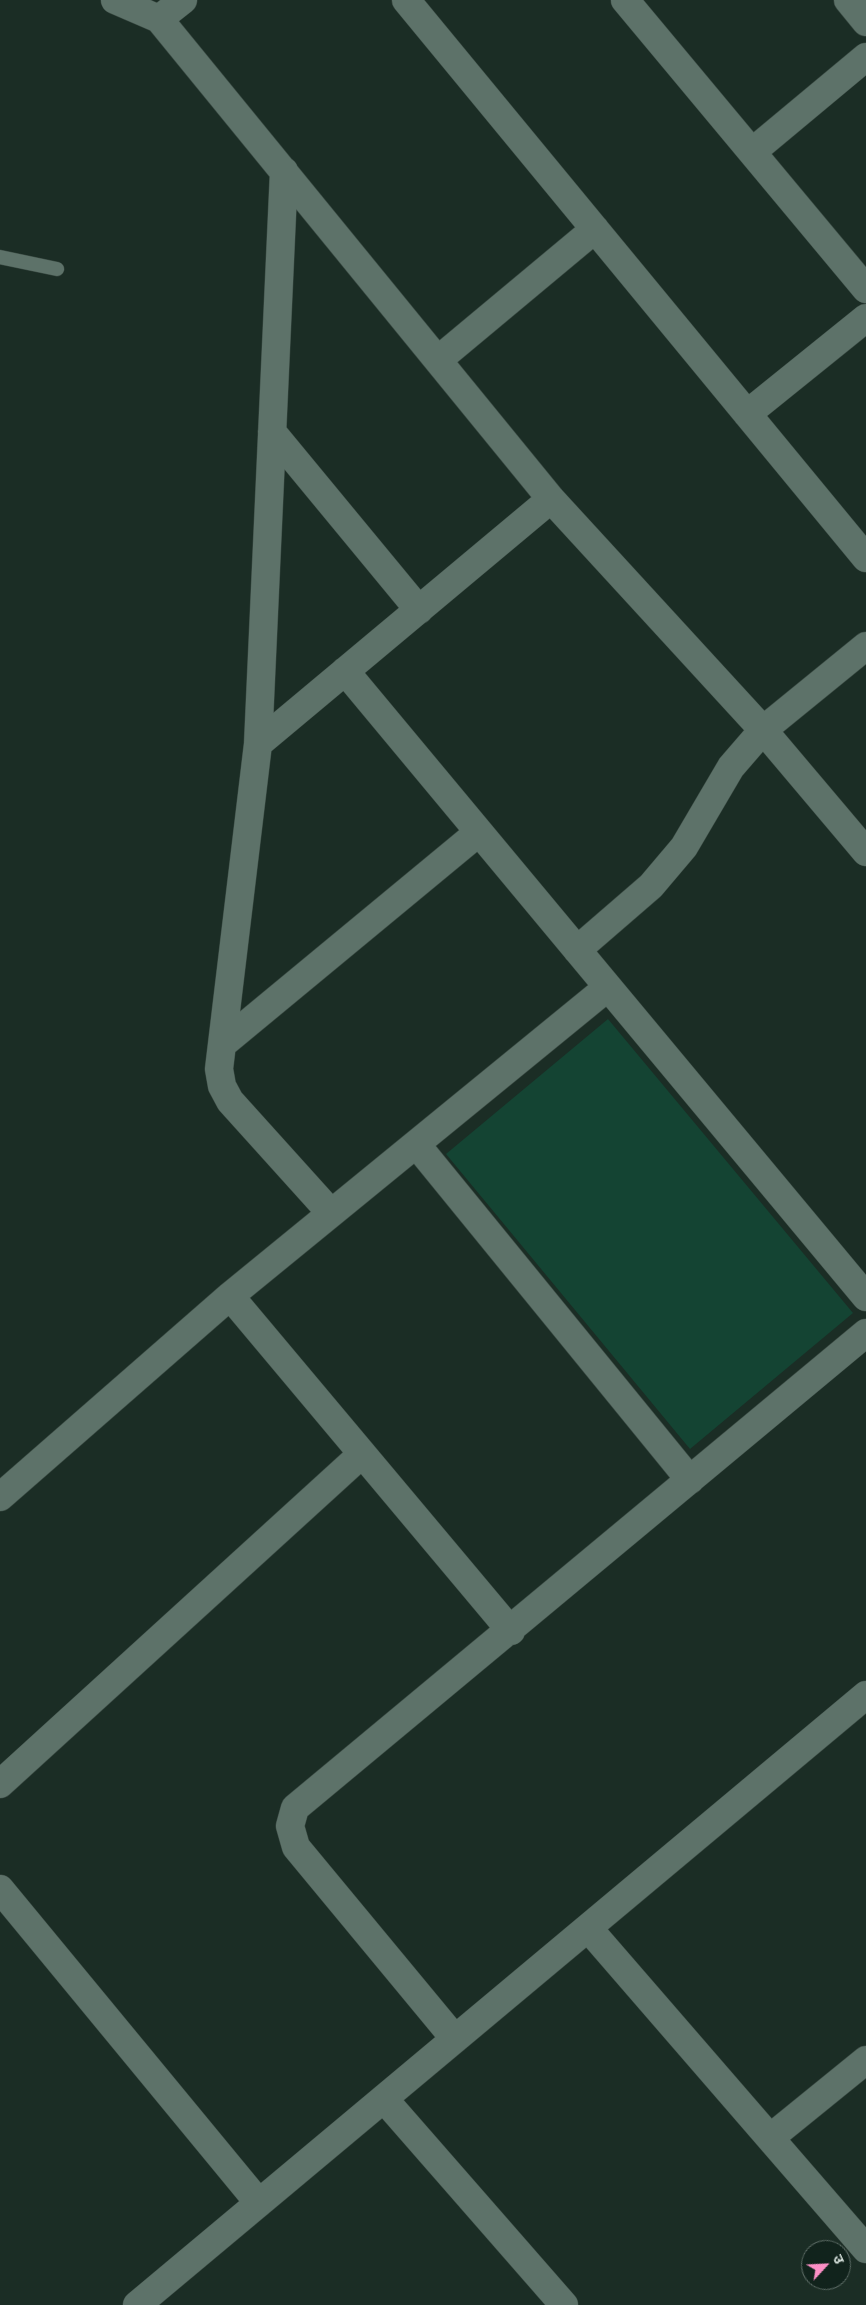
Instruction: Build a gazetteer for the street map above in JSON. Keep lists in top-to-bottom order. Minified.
{"north":"top right"}
